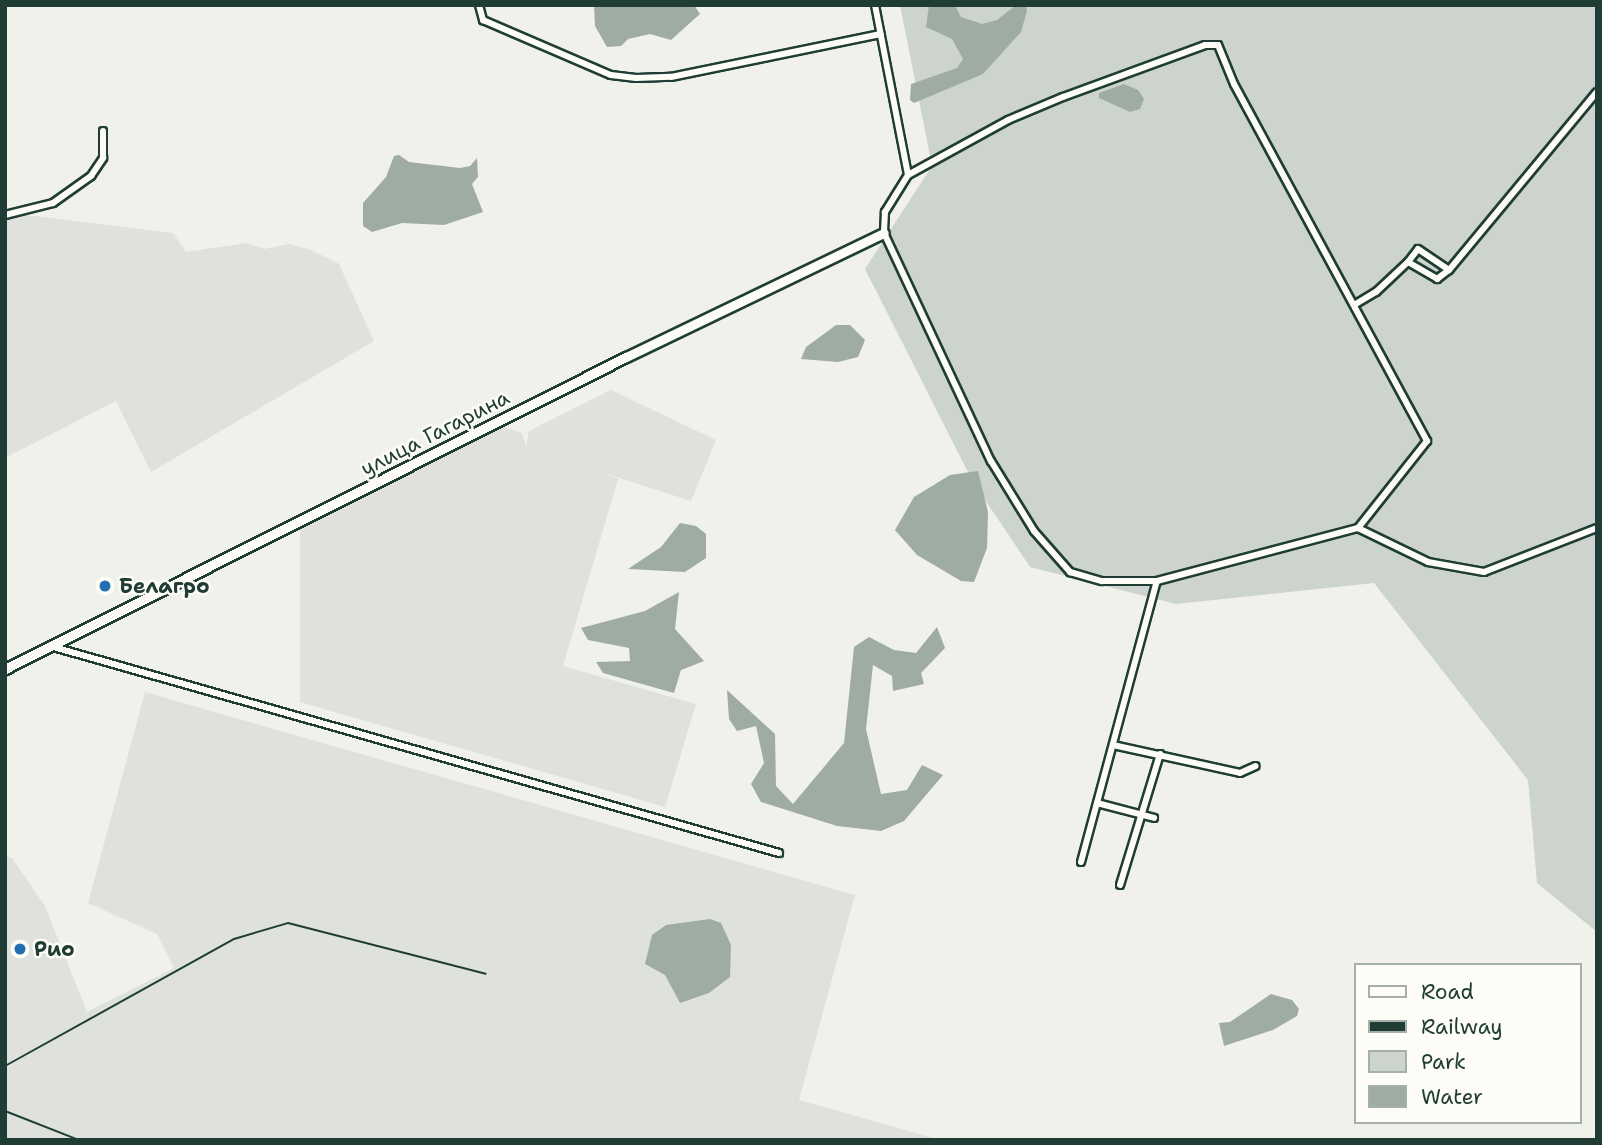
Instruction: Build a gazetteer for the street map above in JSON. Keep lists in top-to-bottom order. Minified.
{"streets":{"street":["улица Гагарина"]},"places":["Белагро","Рио"],"legend":["Road","Railway","Park","Water"]}
